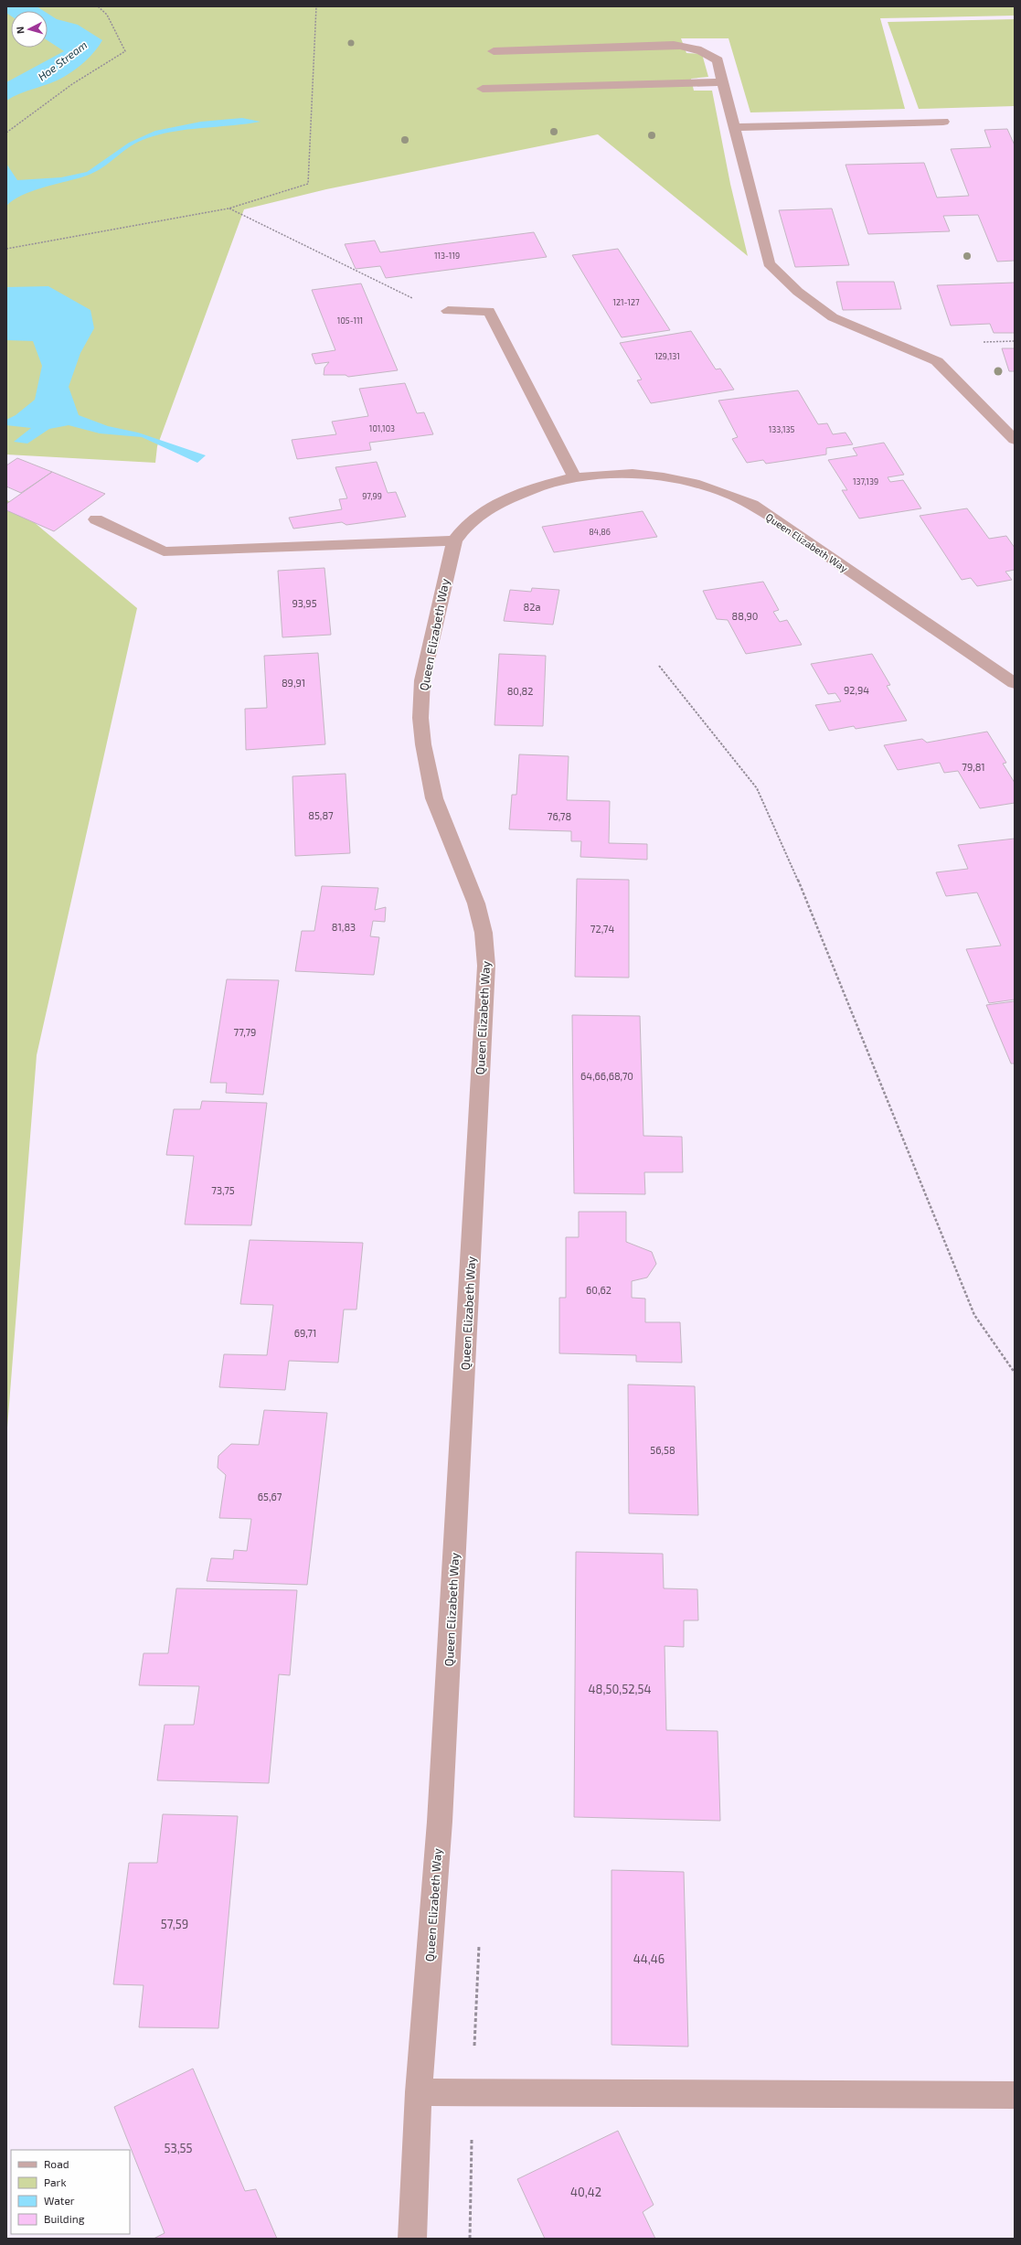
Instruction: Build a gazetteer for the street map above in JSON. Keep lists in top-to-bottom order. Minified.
{"streets":{"street":["Queen Elizabeth Way"]},"water":["Hoe Stream"],"house_numbers":["113-119","121-127","105-111","129,131","101,103","133,135","137,139","97,99","84,86","93,95","82a","88,90","89,91","92,94","80,82","79,81","85,87","76,78","81,83","72,74","77,79","64,66,68,70","73,75","60,62","69,71","56,58","65,67","48,50,52,54","57,59","44,46","53,55","40,42"],"legend":["Road","Park","Water","Building"],"north":"left"}
